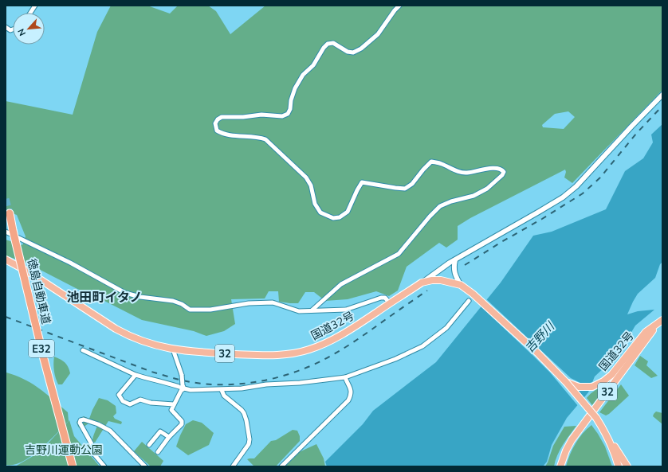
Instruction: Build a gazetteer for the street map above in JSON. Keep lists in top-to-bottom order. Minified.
{"streets":{"highway":["徳島自動車道","国道32号","E32","32"]},"districts":["池田町イタノ"],"water":["吉野川"],"parks":["吉野川運動公園"],"north":"bottom left"}
